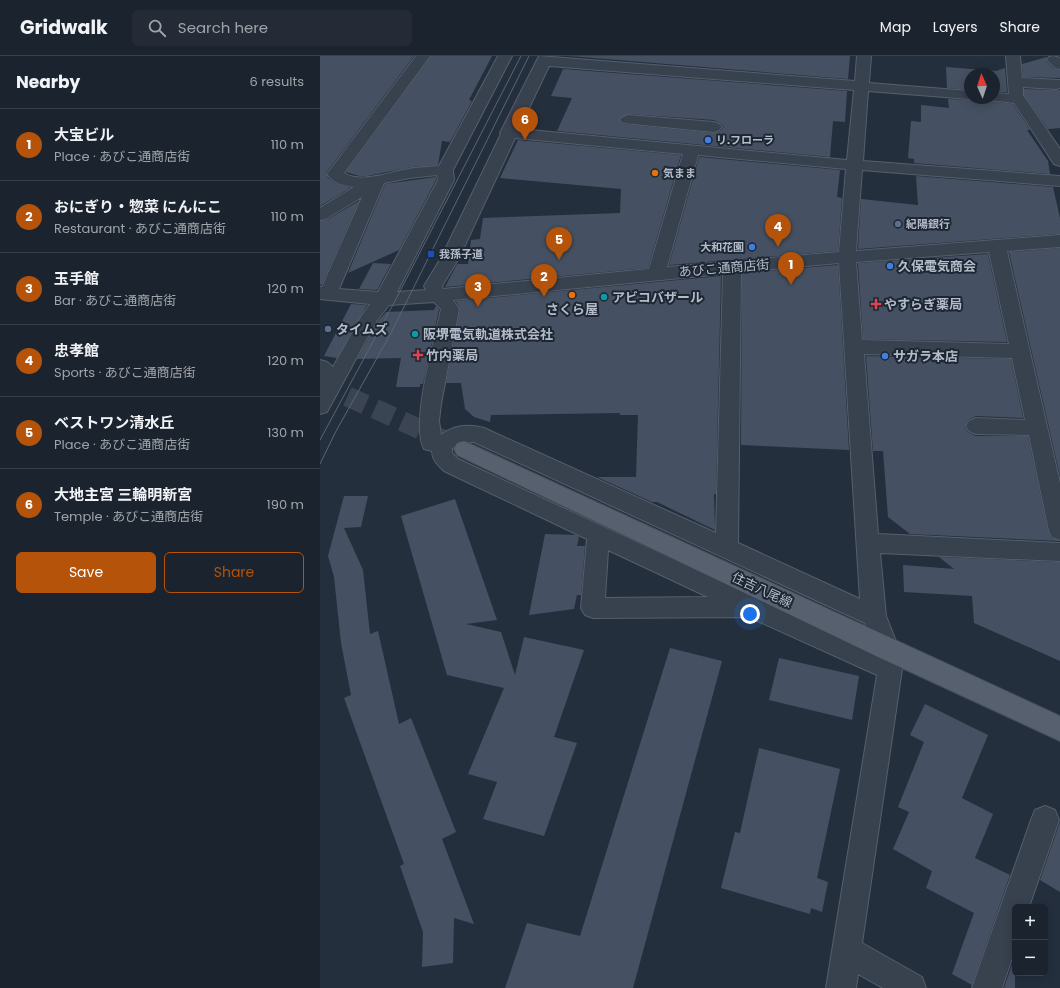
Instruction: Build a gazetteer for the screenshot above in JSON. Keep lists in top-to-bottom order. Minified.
{"streets":{"main road":["住吉八尾線"],"street":["あびこ通商店街"]},"places":{"other":["リ.フローラ","気まま","紀陽銀行","大和花園","久保電気商会","さくら屋","アビコバザール","タイムズ","阪堺電気軌道株式会社","サガラ本店"],"transit":["我孫子道"],"health":["やすらぎ薬局","竹内薬局"]},"north":"top","page":{"header":"Gridwalk","search":"Search here","nav":["Map","Layers","Share"],"heading":["Nearby","6 results"],"pins":["6","4","5","1","2","3"],"list":[{"mark":"1","name":"大宝ビル","note":"Place · あびこ通商店街","value":"110 m"},{"mark":"2","name":"おにぎり・惣菜 にんにこ","note":"Restaurant · あびこ通商店街","value":"110 m"},{"mark":"3","name":"玉手館","note":"Bar · あびこ通商店街","value":"120 m"},{"mark":"4","name":"忠孝館","note":"Sports · あびこ通商店街","value":"120 m"},{"mark":"5","name":"ベストワン清水丘","note":"Place · あびこ通商店街","value":"130 m"},{"mark":"6","name":"大地主宮 三輪明新宮","note":"Temple · あびこ通商店街","value":"190 m"}],"buttons":["Save","Share"],"map_buttons":["+","−"]}}
